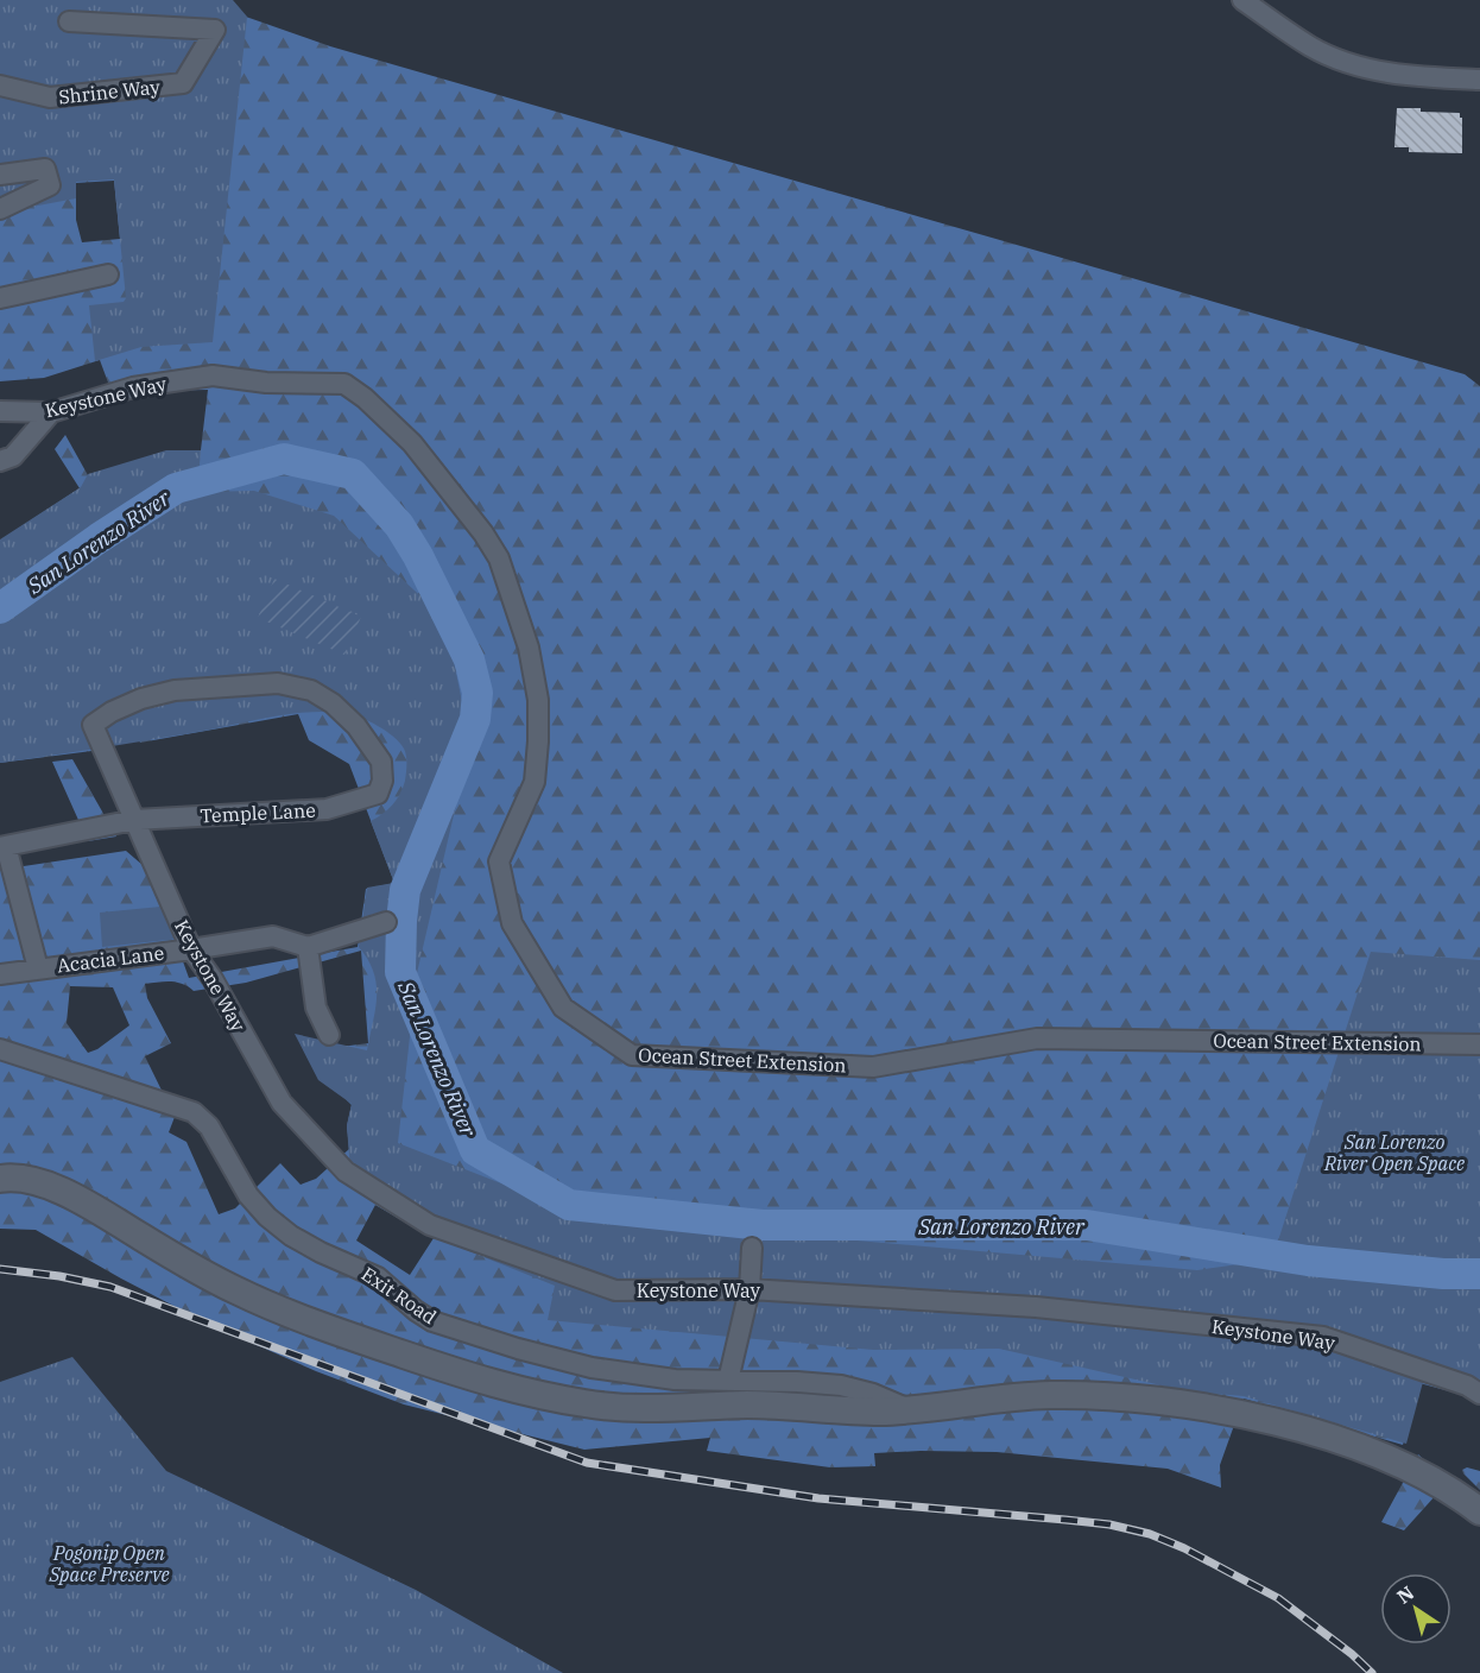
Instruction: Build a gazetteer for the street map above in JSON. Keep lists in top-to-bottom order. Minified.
{"streets":{"street":["Shrine Way","Keystone Way","Temple Lane","Acacia Lane","Ocean Street Extension","Exit Road"]},"crossings":[["Keystone Way","Temple Lane"],["Keystone Way","Acacia Lane"],["Keystone Way","Ocean Street Extension"]],"water":["San Lorenzo River"],"parks":["San Lorenzo River Open Space","Pogonip Open Space Preserve"],"north":"top left"}
